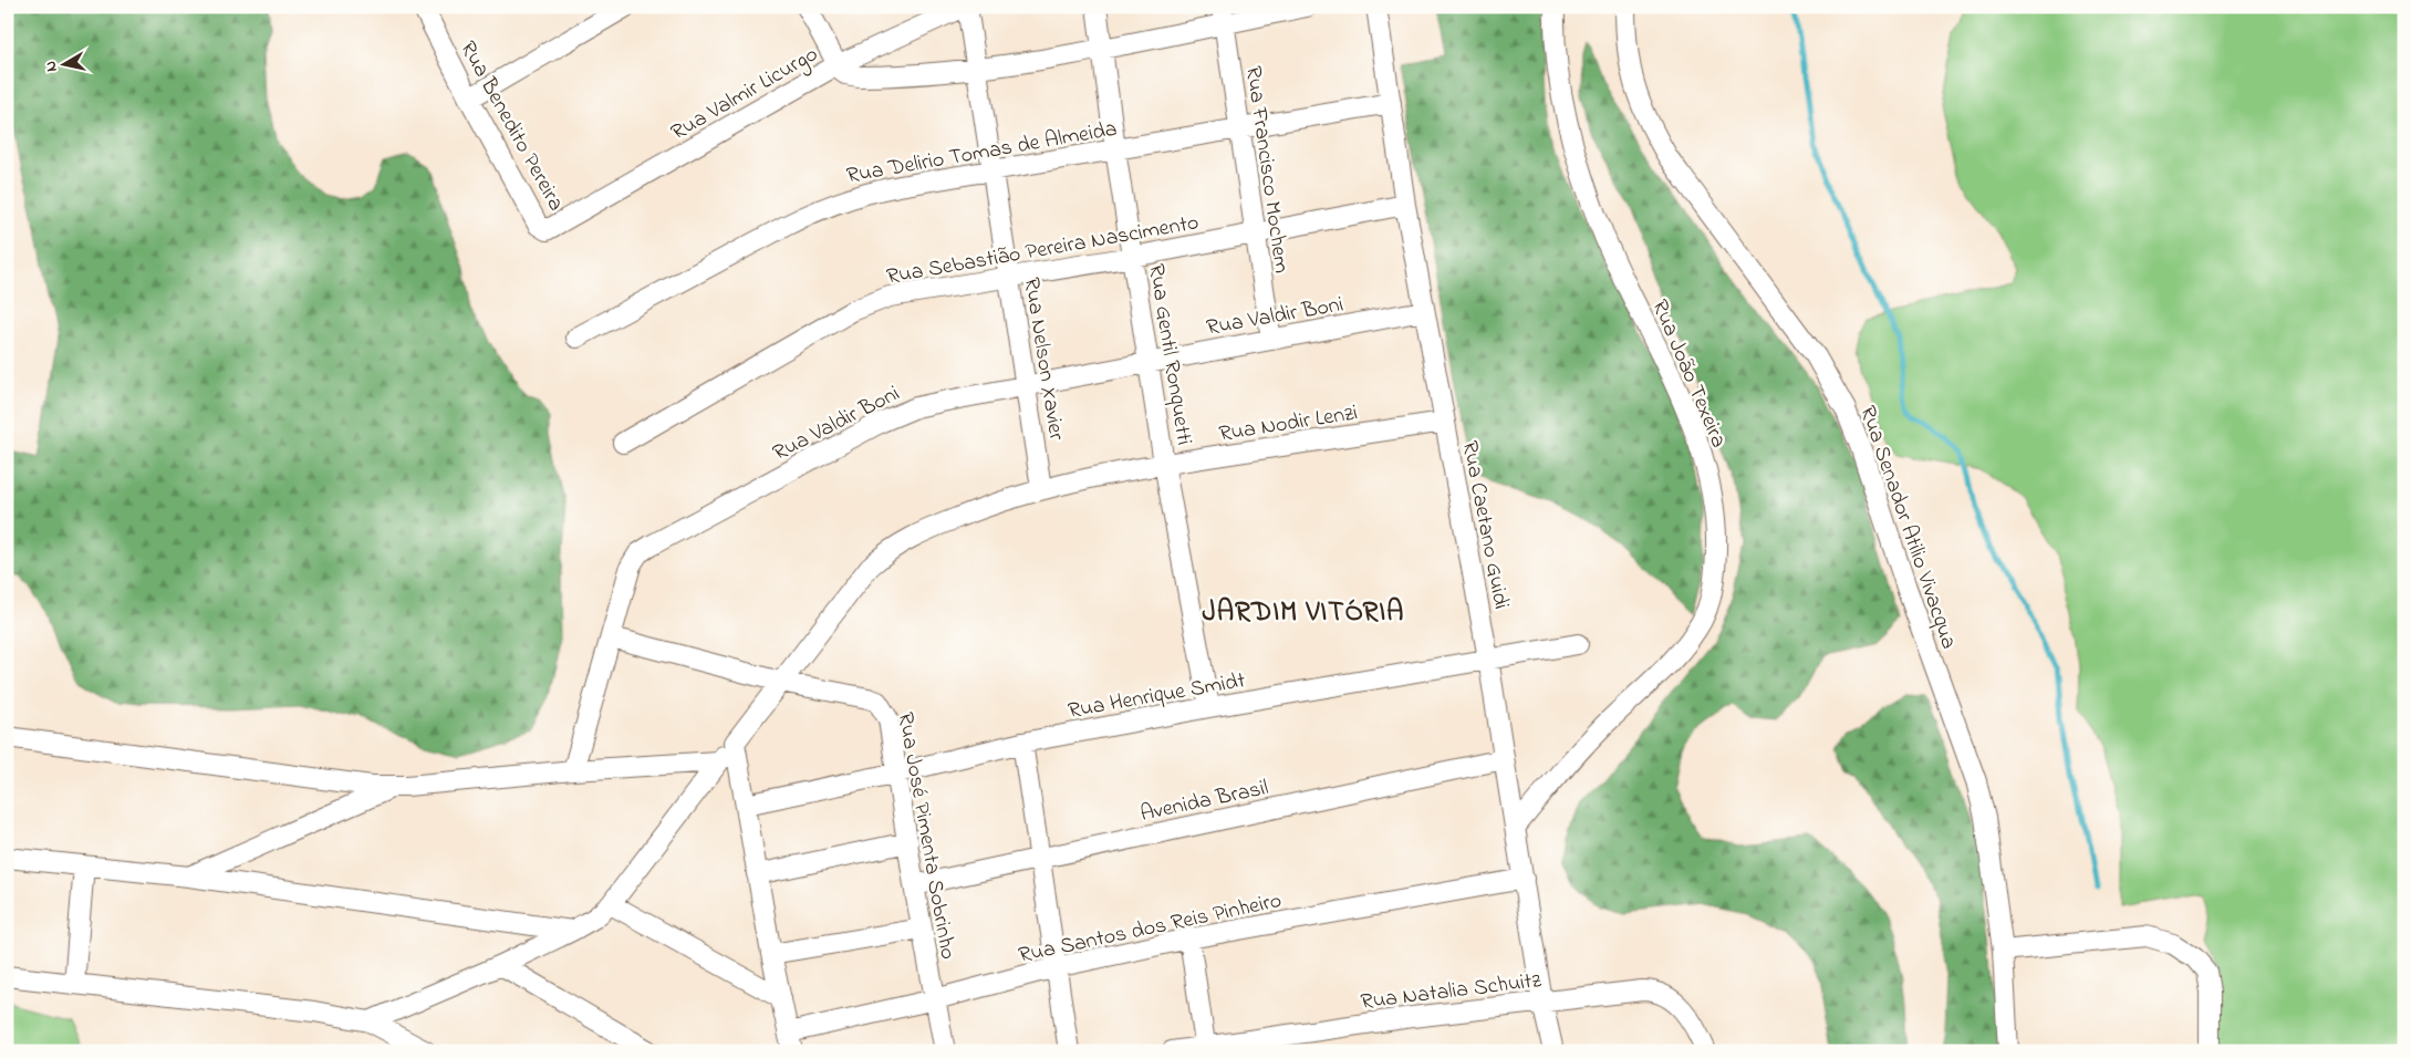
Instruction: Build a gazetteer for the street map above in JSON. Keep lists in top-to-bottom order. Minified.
{"streets":{"street":["Rua Valmir Licurgo","Rua Benedito Pereira","Rua Delirio Tomas de Almeida","Rua Francisco Mochem","Rua Sebastião Pereira Nascimento","Rua Valdir Boni","Rua Gentil Ronquetti","Rua Nelson Xavier","Rua João Texeira","Rua Nodir Lenzi","Rua Caetano Guidi","Rua Senador Atilio Vivacqua","Rua Henrique Smidt","Avenida Brasil","Rua José Pimenta Sobrinho","Rua Santos dos Reis Pinheiro","Rua Natalia Schuitz"]},"crossings":[["Rua Valmir Licurgo","Rua Benedito Pereira"],["Rua Valmir Licurgo","Rua Nelson Xavier"],["Rua Delirio Tomas de Almeida","Rua Francisco Mochem"],["Rua Delirio Tomas de Almeida","Rua Gentil Ronquetti"],["Rua Delirio Tomas de Almeida","Rua Nelson Xavier"],["Rua Delirio Tomas de Almeida","Rua Caetano Guidi"],["Rua Francisco Mochem","Rua Sebastião Pereira Nascimento"],["Rua Francisco Mochem","Rua Valdir Boni"],["Rua Sebastião Pereira Nascimento","Rua Gentil Ronquetti"],["Rua Sebastião Pereira Nascimento","Rua Nelson Xavier"],["Rua Sebastião Pereira Nascimento","Rua Caetano Guidi"],["Rua Valdir Boni","Rua Gentil Ronquetti"],["Rua Valdir Boni","Rua Nelson Xavier"],["Rua Valdir Boni","Rua Caetano Guidi"],["Rua Valdir Boni","Rua José Pimenta Sobrinho"],["Rua Gentil Ronquetti","Rua Nodir Lenzi"],["Rua Gentil Ronquetti","Rua Henrique Smidt"],["Rua Nelson Xavier","Rua Nodir Lenzi"],["Rua João Texeira","Rua Caetano Guidi"],["Rua Nodir Lenzi","Rua Caetano Guidi"],["Rua Nodir Lenzi","Rua José Pimenta Sobrinho"],["Rua Caetano Guidi","Rua Henrique Smidt"],["Rua Caetano Guidi","Avenida Brasil"],["Rua Caetano Guidi","Rua Santos dos Reis Pinheiro"],["Rua Caetano Guidi","Rua Natalia Schuitz"],["Rua Henrique Smidt","Rua José Pimenta Sobrinho"],["Avenida Brasil","Rua José Pimenta Sobrinho"],["Rua José Pimenta Sobrinho","Rua Santos dos Reis Pinheiro"]],"districts":["JARDIM VITÓRIA"],"north":"left"}
